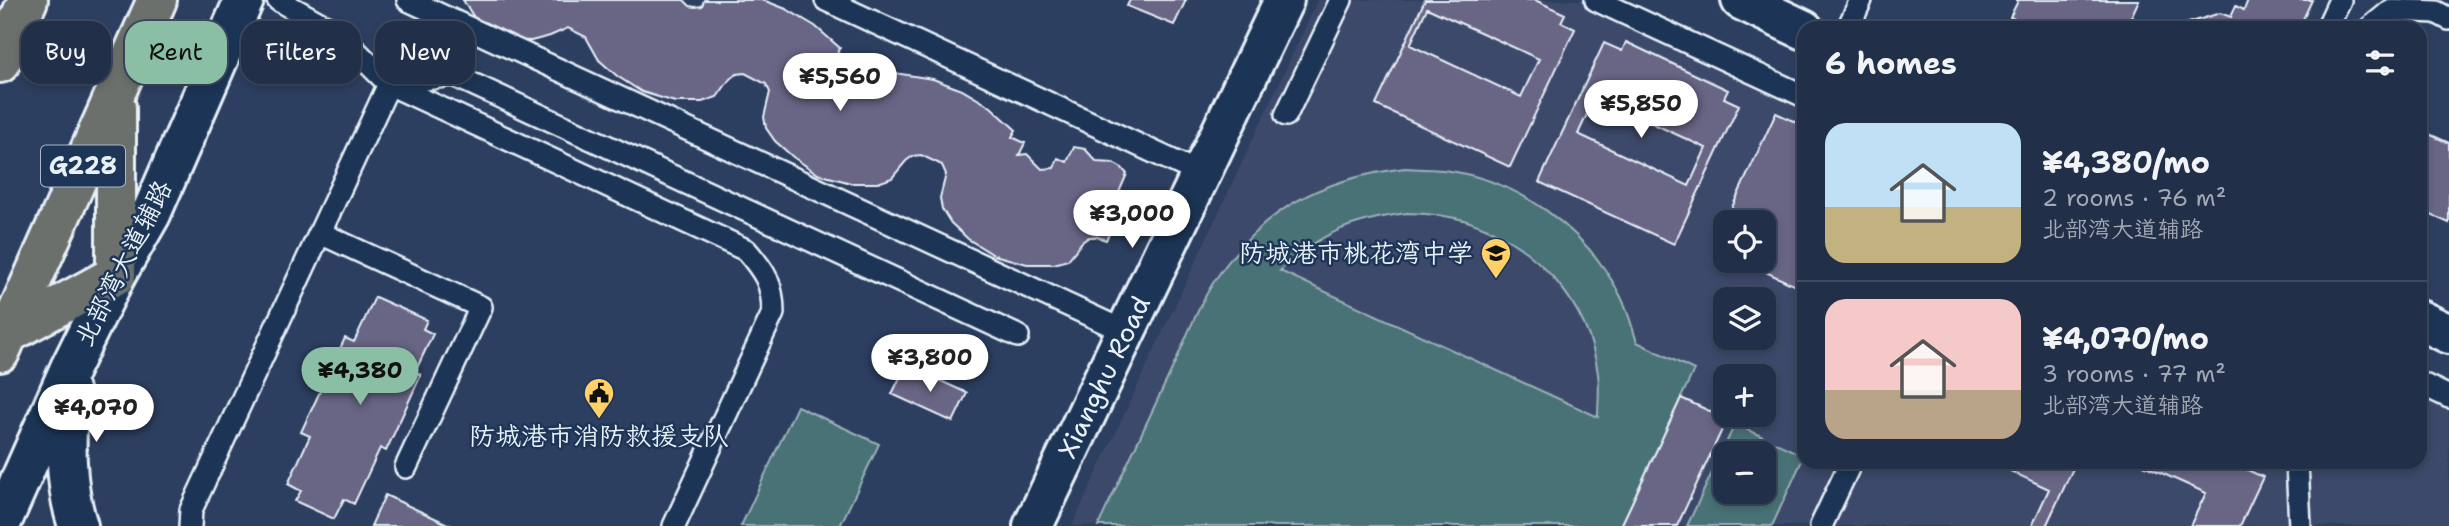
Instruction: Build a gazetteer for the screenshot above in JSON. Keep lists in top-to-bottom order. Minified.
{"streets":{"highway":["G228"],"main road":["北部湾大道辅路","Xianghu Road"]},"places":{"school or university":["防城港市桃花湾中学"],"public building":["防城港市消防救援支队"]},"page":{"chip":["Buy","Rent","Filters","New"],"heading":"6 homes","price":["¥5,560","¥5,850","¥3,000","¥3,800","¥4,380","¥4,070"],"list":[{"name":"¥4,380/mo","note":"2 rooms · 76 m² · 北部湾大道辅路"},{"name":"¥4,070/mo","note":"3 rooms · 77 m² · 北部湾大道辅路"}],"map_buttons":["+","−"]}}
